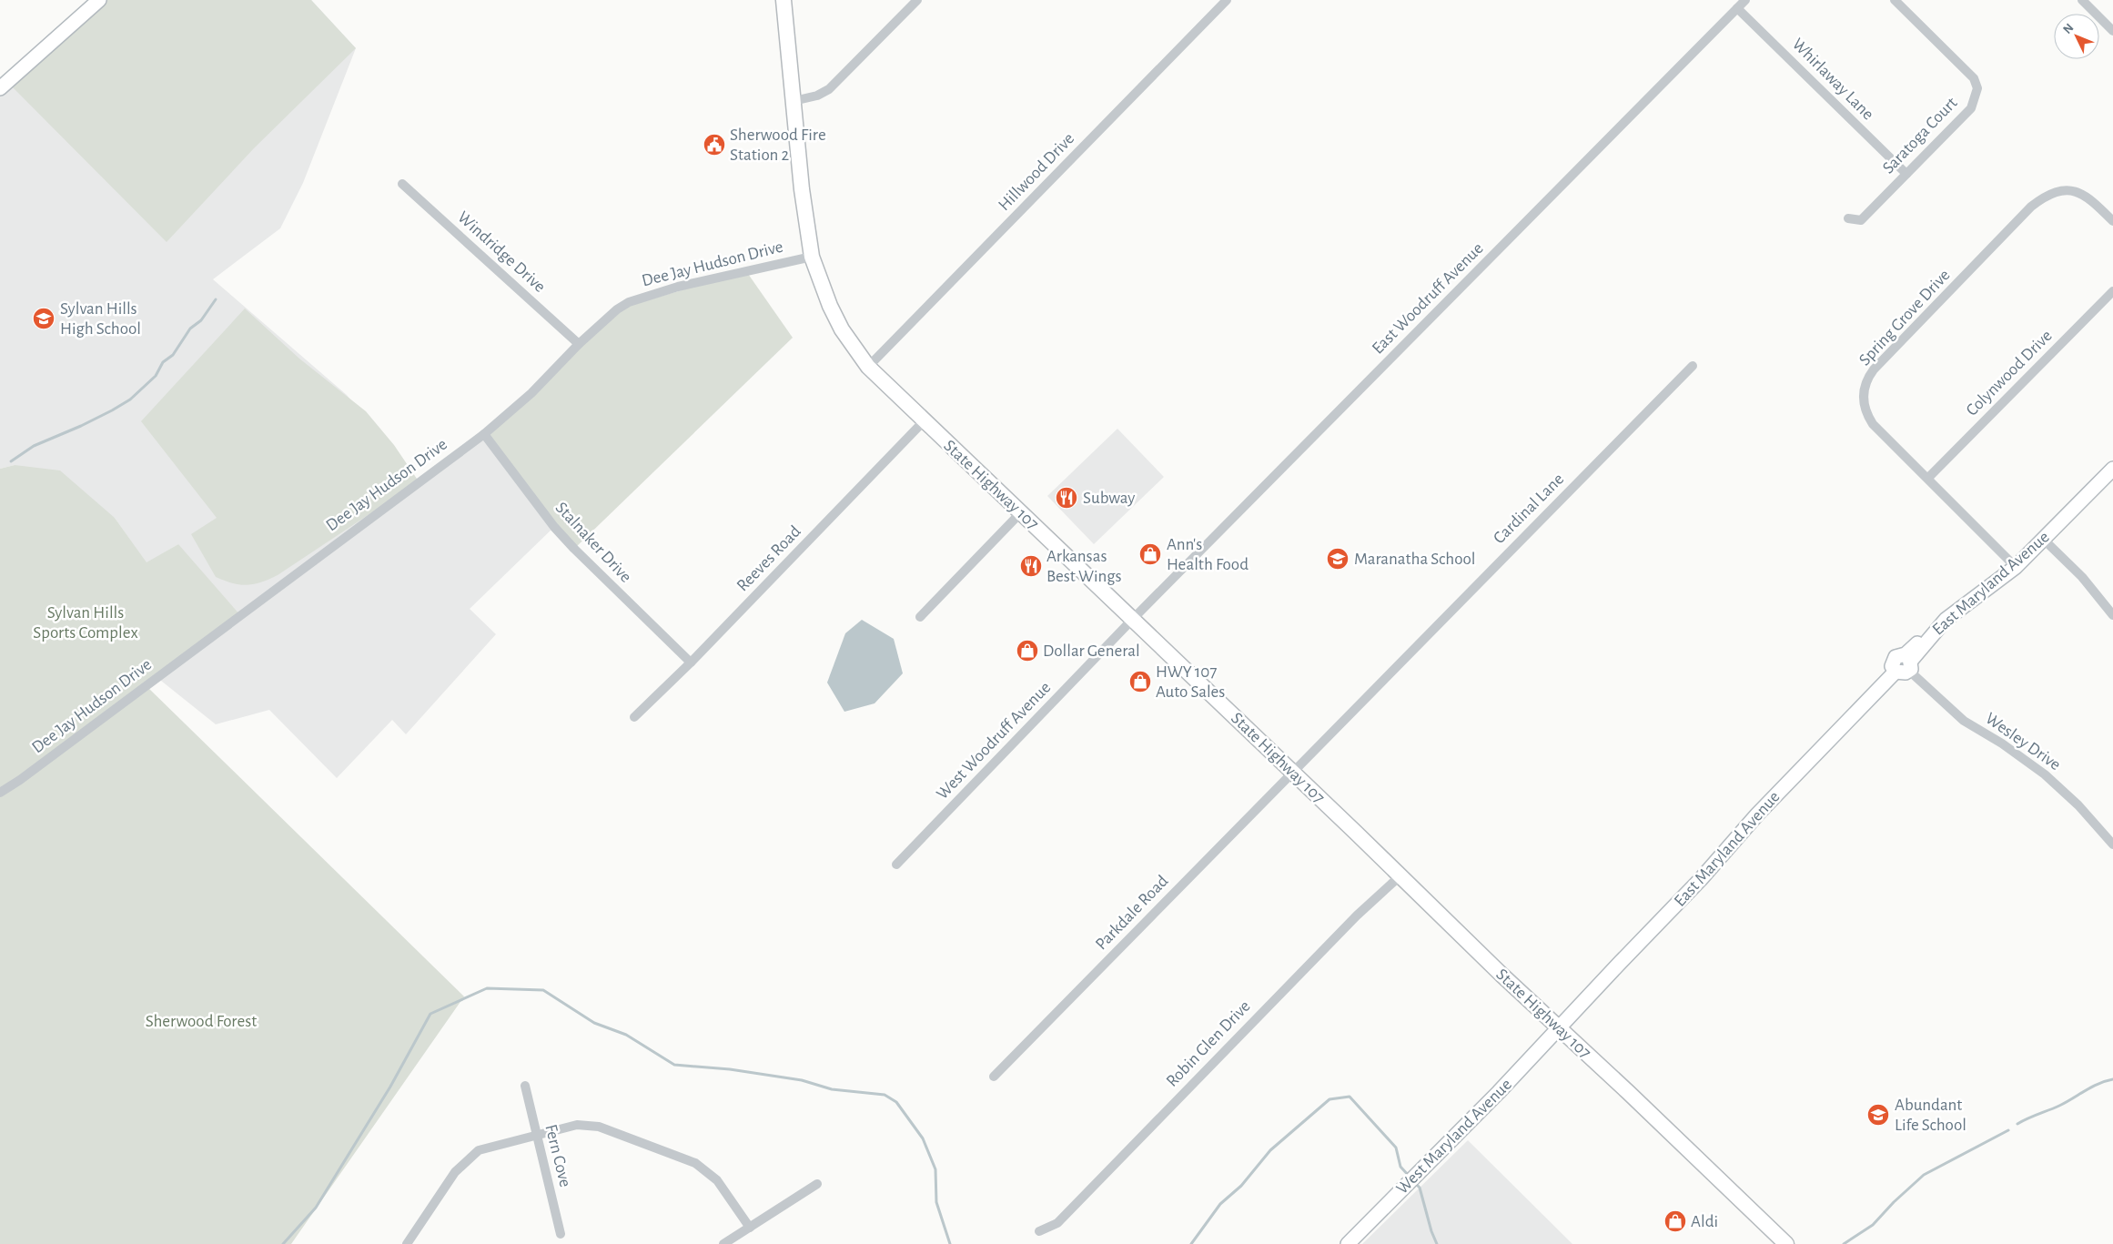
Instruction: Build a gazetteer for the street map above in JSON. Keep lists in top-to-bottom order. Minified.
{"streets":{"main road":["State Highway 107"],"street":["Whirlaway Lane","Saratoga Court","Hillwood Drive","Windridge Drive","Dee Jay Hudson Drive","East Woodruff Avenue","Spring Grove Drive","Colynwood Drive","Cardinal Lane","Stalnaker Drive","Reeves Road","East Maryland Avenue","West Woodruff Avenue","Wesley Drive","Parkdale Road","Robin Glen Drive","West Maryland Avenue","Fern Cove"]},"crossings":[["Whirlaway Lane","Saratoga Court"],["Whirlaway Lane","East Woodruff Avenue"],["Hillwood Drive","State Highway 107"],["Windridge Drive","Dee Jay Hudson Drive"],["Dee Jay Hudson Drive","State Highway 107"],["Dee Jay Hudson Drive","Stalnaker Drive"],["East Woodruff Avenue","State Highway 107"],["East Woodruff Avenue","West Woodruff Avenue"],["Spring Grove Drive","Colynwood Drive"],["Spring Grove Drive","East Maryland Avenue"],["State Highway 107","Cardinal Lane"],["State Highway 107","Reeves Road"],["State Highway 107","East Maryland Avenue"],["State Highway 107","West Woodruff Avenue"],["State Highway 107","Parkdale Road"],["State Highway 107","Robin Glen Drive"],["State Highway 107","West Maryland Avenue"],["Cardinal Lane","Parkdale Road"],["Stalnaker Drive","Reeves Road"],["East Maryland Avenue","Wesley Drive"],["East Maryland Avenue","West Maryland Avenue"]],"parks":["Sylvan Hills Sports Complex","Sherwood Forest"],"places":{"public building":["Sherwood Fire Station 2"],"school or university":["Sylvan Hills High School","Maranatha School","Abundant Life School"],"restaurant":["Subway","Arkansas Best Wings"],"shop":["Ann's Health Food","Dollar General","HWY 107 Auto Sales","Aldi"]},"north":"top left"}
